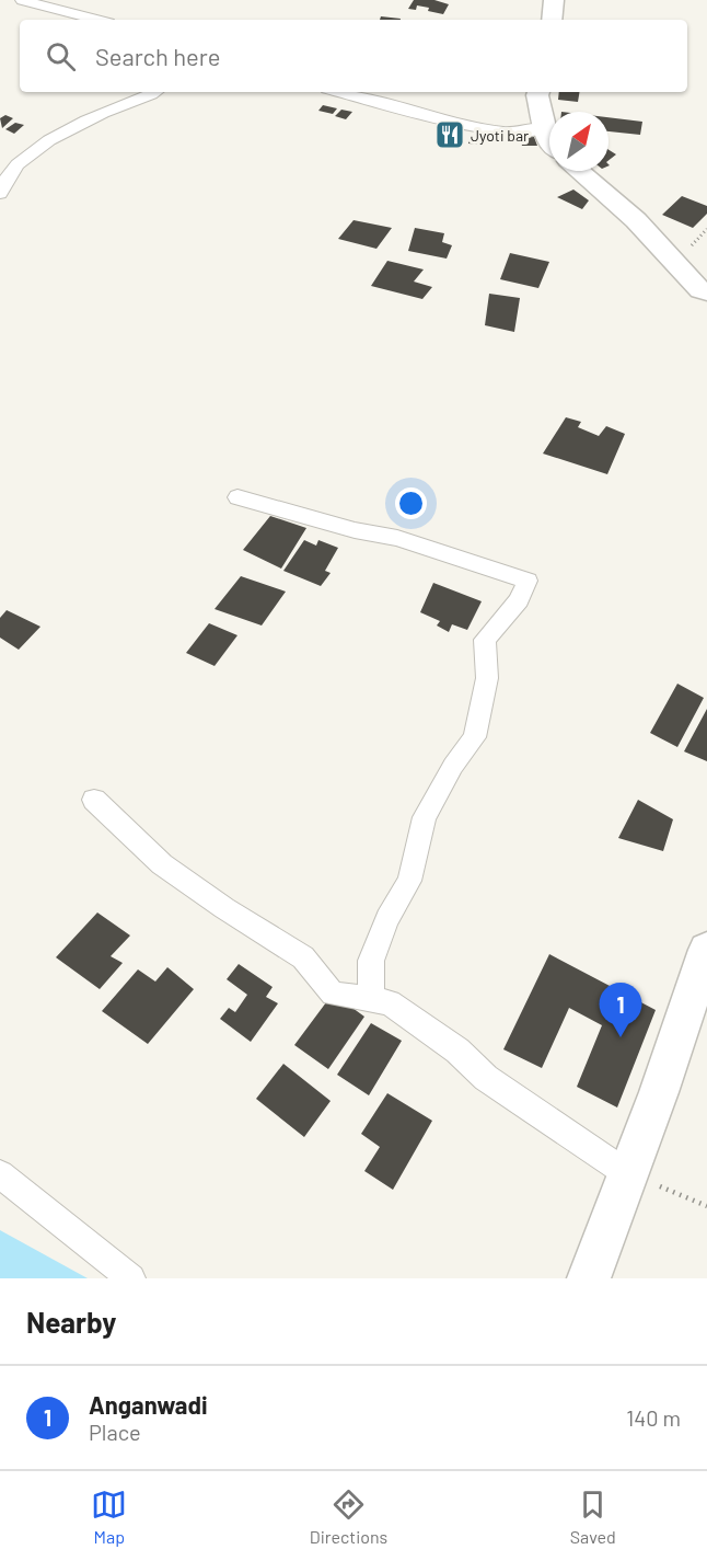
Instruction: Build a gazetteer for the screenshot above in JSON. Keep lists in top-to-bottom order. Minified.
{"places":{"restaurant":["Jyoti bar"]},"north":"top right","page":{"search":"Search here","pins":"1","heading":"Nearby","list":[{"mark":"1","name":"Anganwadi","note":"Place","value":"140 m"}],"nav":["Map","Directions","Saved"]}}
